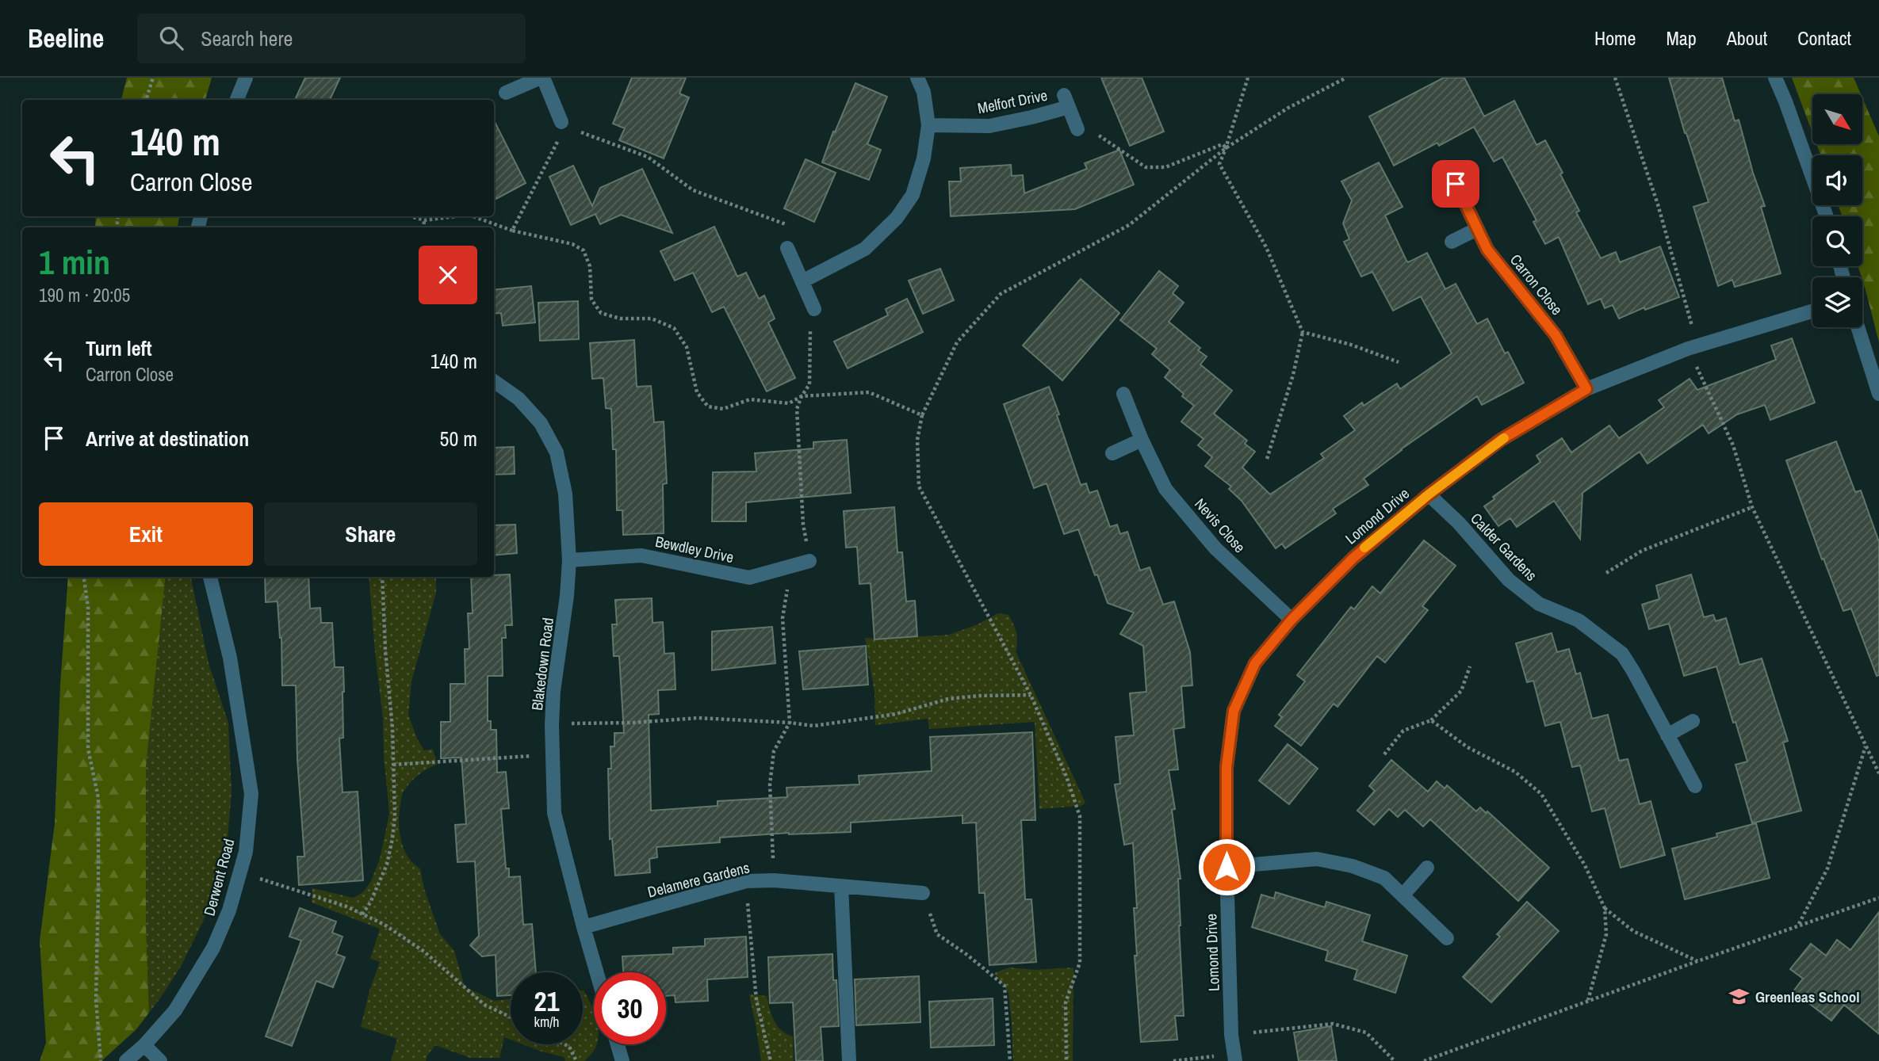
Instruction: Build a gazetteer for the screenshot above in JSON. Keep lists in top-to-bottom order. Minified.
{"streets":{"street":["Melfort Drive","Carron Close","Lomond Drive","Nevis Close","Calder Gardens","Bewdley Drive","Blakedown Road","Derwent Road","Delamere Gardens"]},"crossings":[["Carron Close","Lomond Drive"],["Lomond Drive","Nevis Close"],["Lomond Drive","Calder Gardens"],["Bewdley Drive","Blakedown Road"],["Blakedown Road","Delamere Gardens"]],"places":{"school or university":["Greenleas School"]},"north":"bottom right","page":{"header":"Beeline","search":"Search here","nav":["Home","Map","About","Contact"],"turn":["140 m","Carron Close"],"heading":["1 min","190 m · 20:05"],"list":[{"name":"Turn left","note":"Carron Close","value":"140 m"},{"name":"Arrive at destination","value":"50 m"}],"buttons":["Exit","Share"],"speed":"21 km/h","limit":"30"}}
